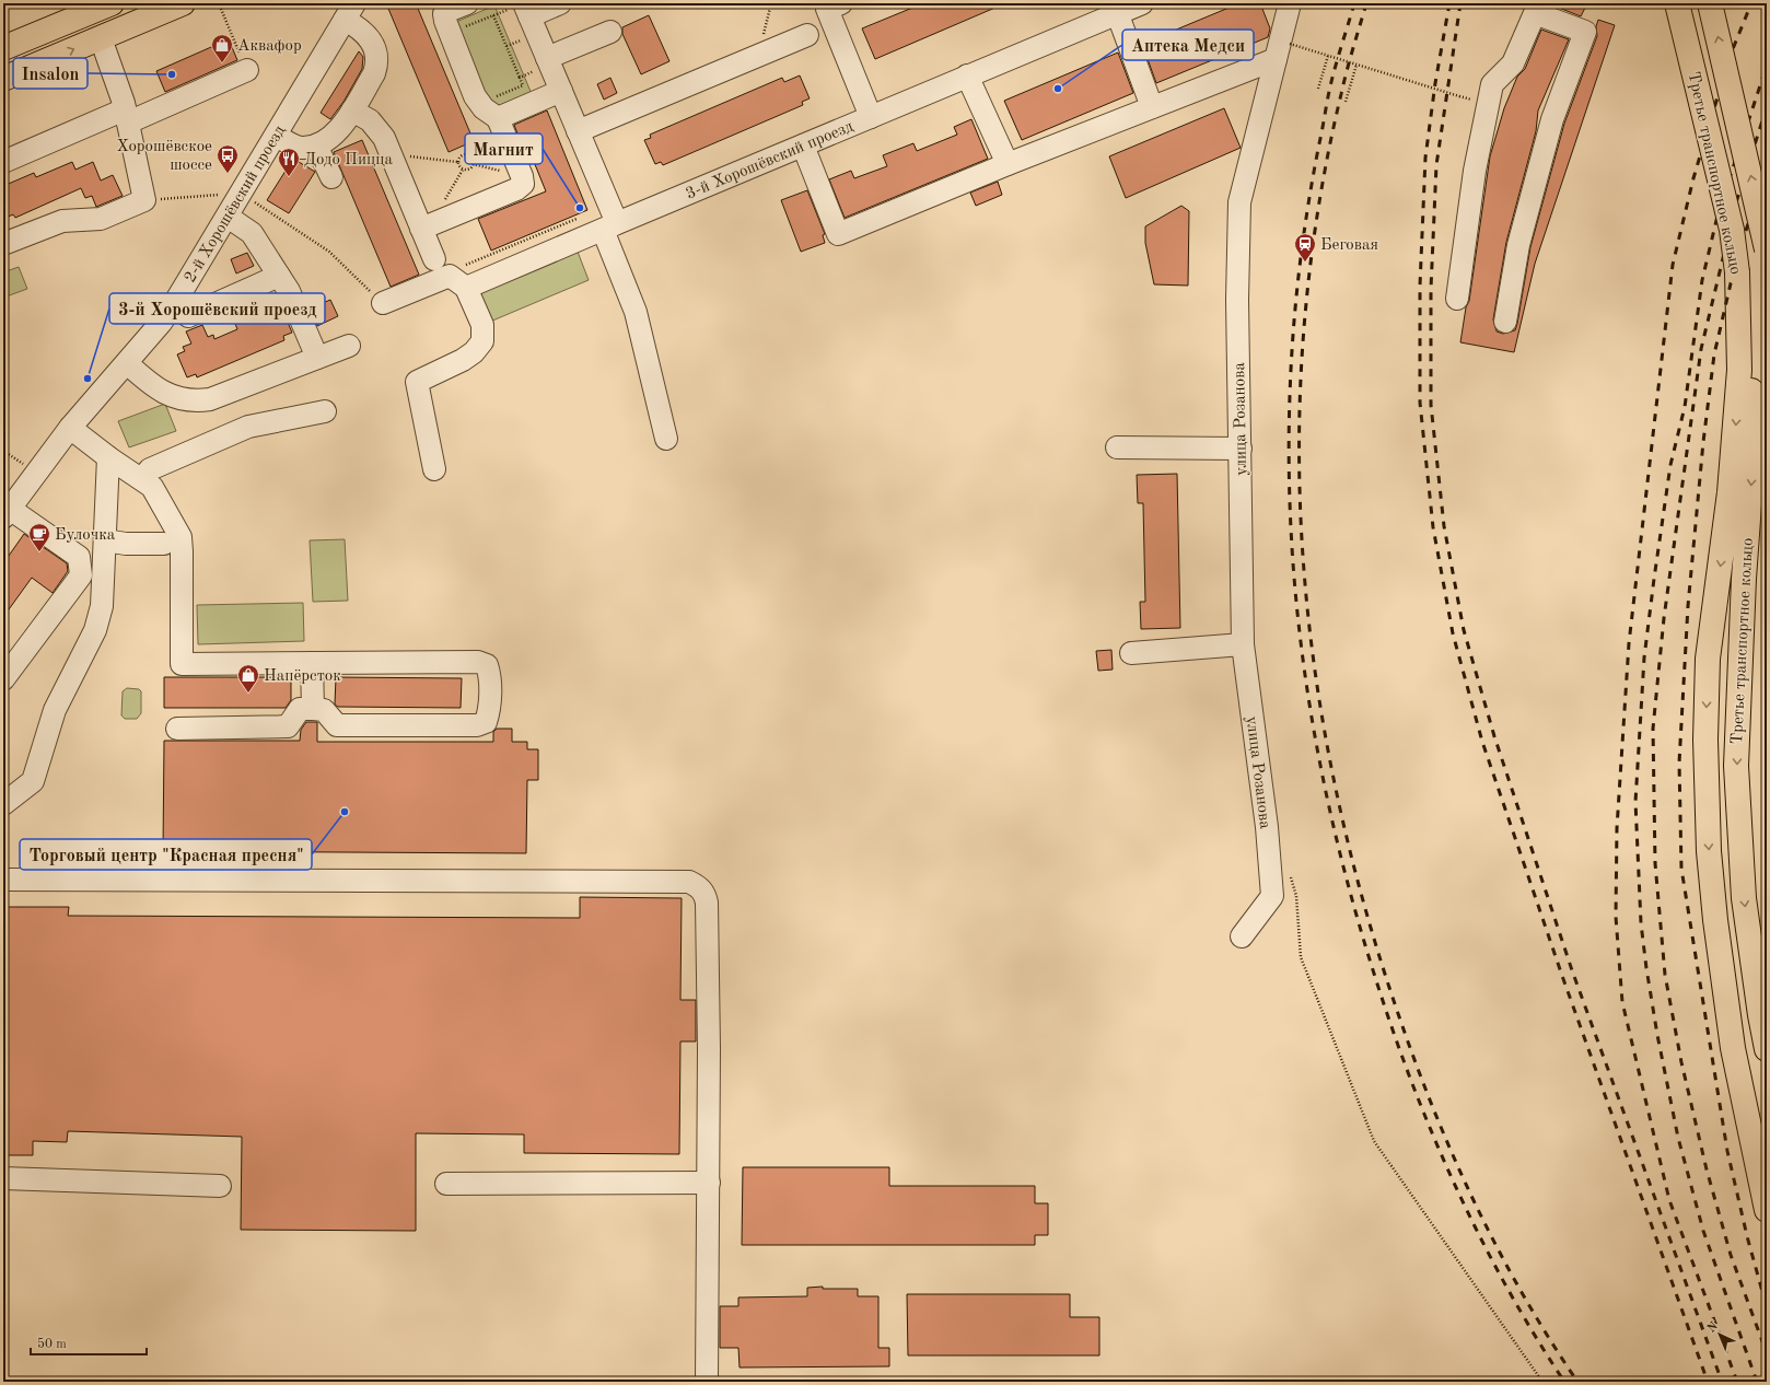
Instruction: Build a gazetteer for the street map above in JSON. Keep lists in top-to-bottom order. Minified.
{"streets":{"main road":["Третье транспортное кольцо"],"street":["3-й Хорошёвский проезд","2-й Хорошёвский проезд","улица Розанова"]},"places":{"shop":["Аквафор","Напёрсток"],"other":["Insalon","Аптека Медси","Магнит","3-й Хорошёвский проезд","Торговый центр \"Красная пресня\""],"bus stop":["Хорошёвское шоссе"],"restaurant":["Додо Пицца"],"station":["Беговая"],"cafe":["Булочка"]},"scale_bar":"50 m","north":"top left"}
